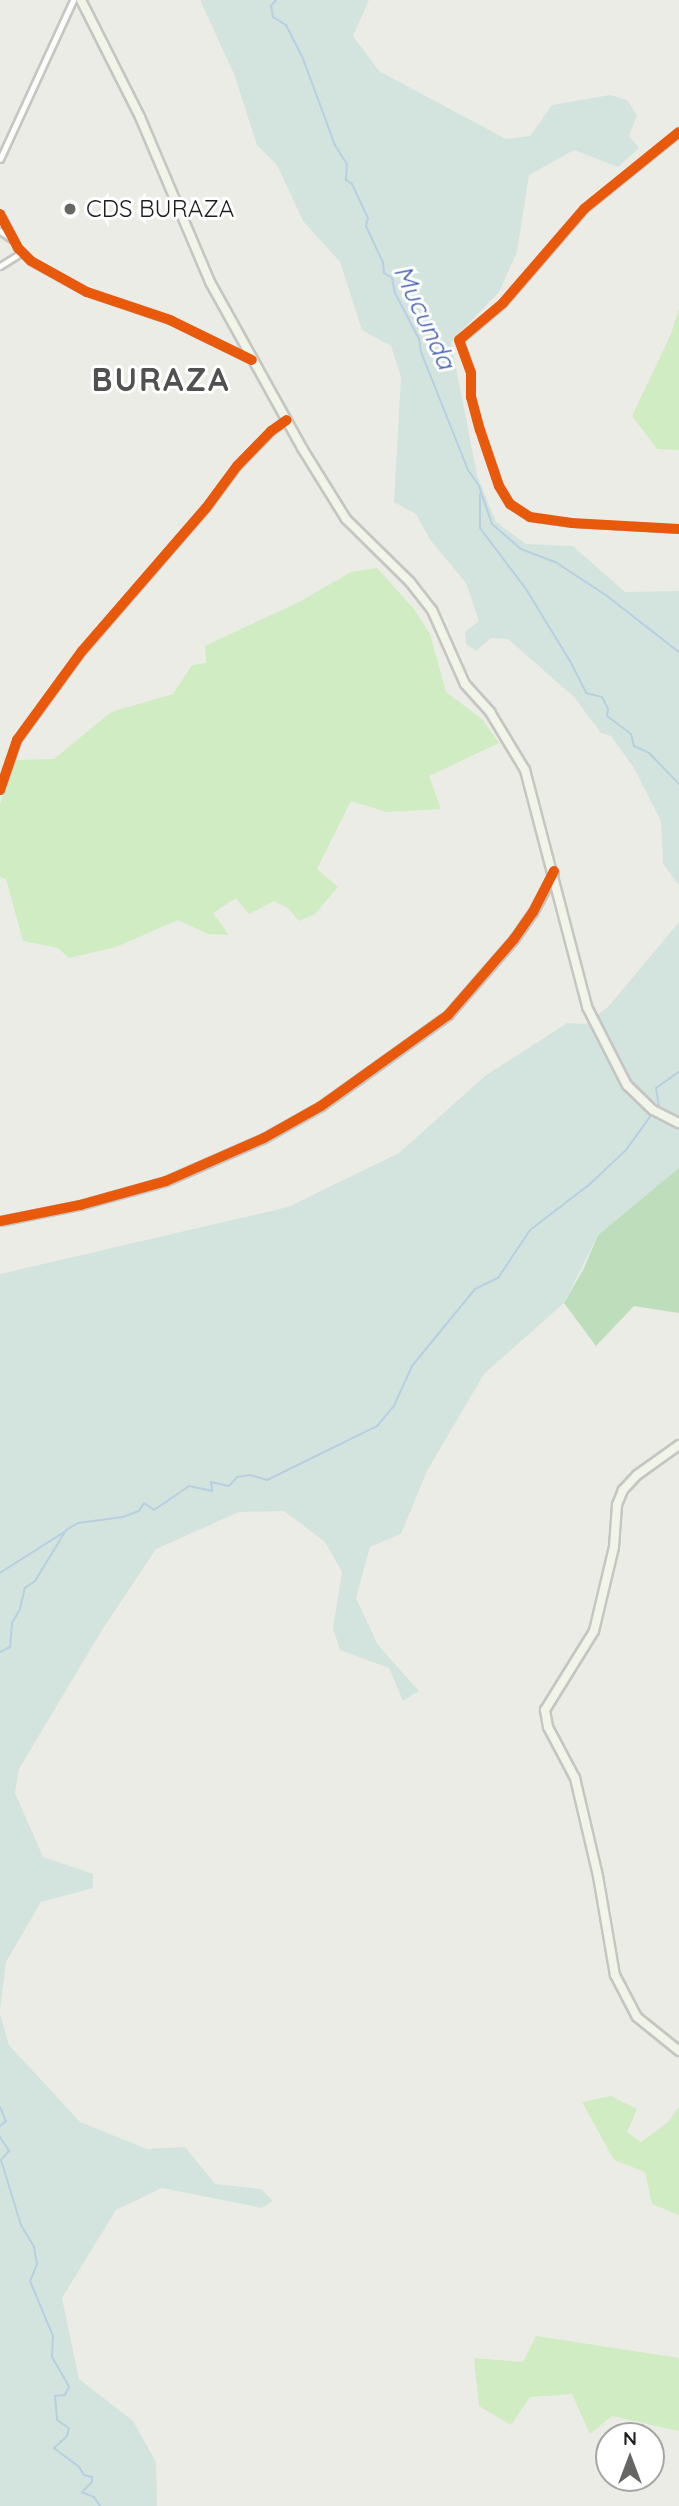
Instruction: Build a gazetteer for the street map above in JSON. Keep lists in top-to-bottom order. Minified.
{"districts":["BURAZA"],"water":["Mucunda"],"places":["CDS BURAZA"],"north":"top"}
